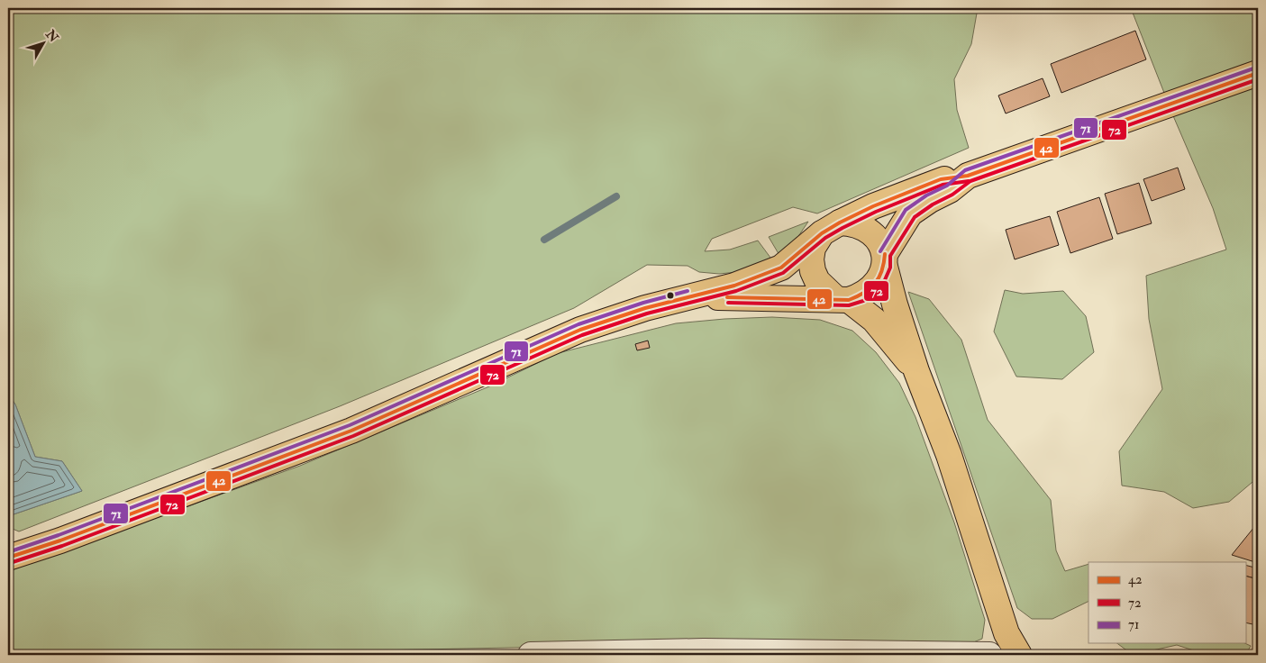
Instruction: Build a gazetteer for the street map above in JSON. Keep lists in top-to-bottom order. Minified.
{"lines":["transit line 71","transit line 42","transit line 72"],"legend":["42","72","71"],"north":"top right"}
